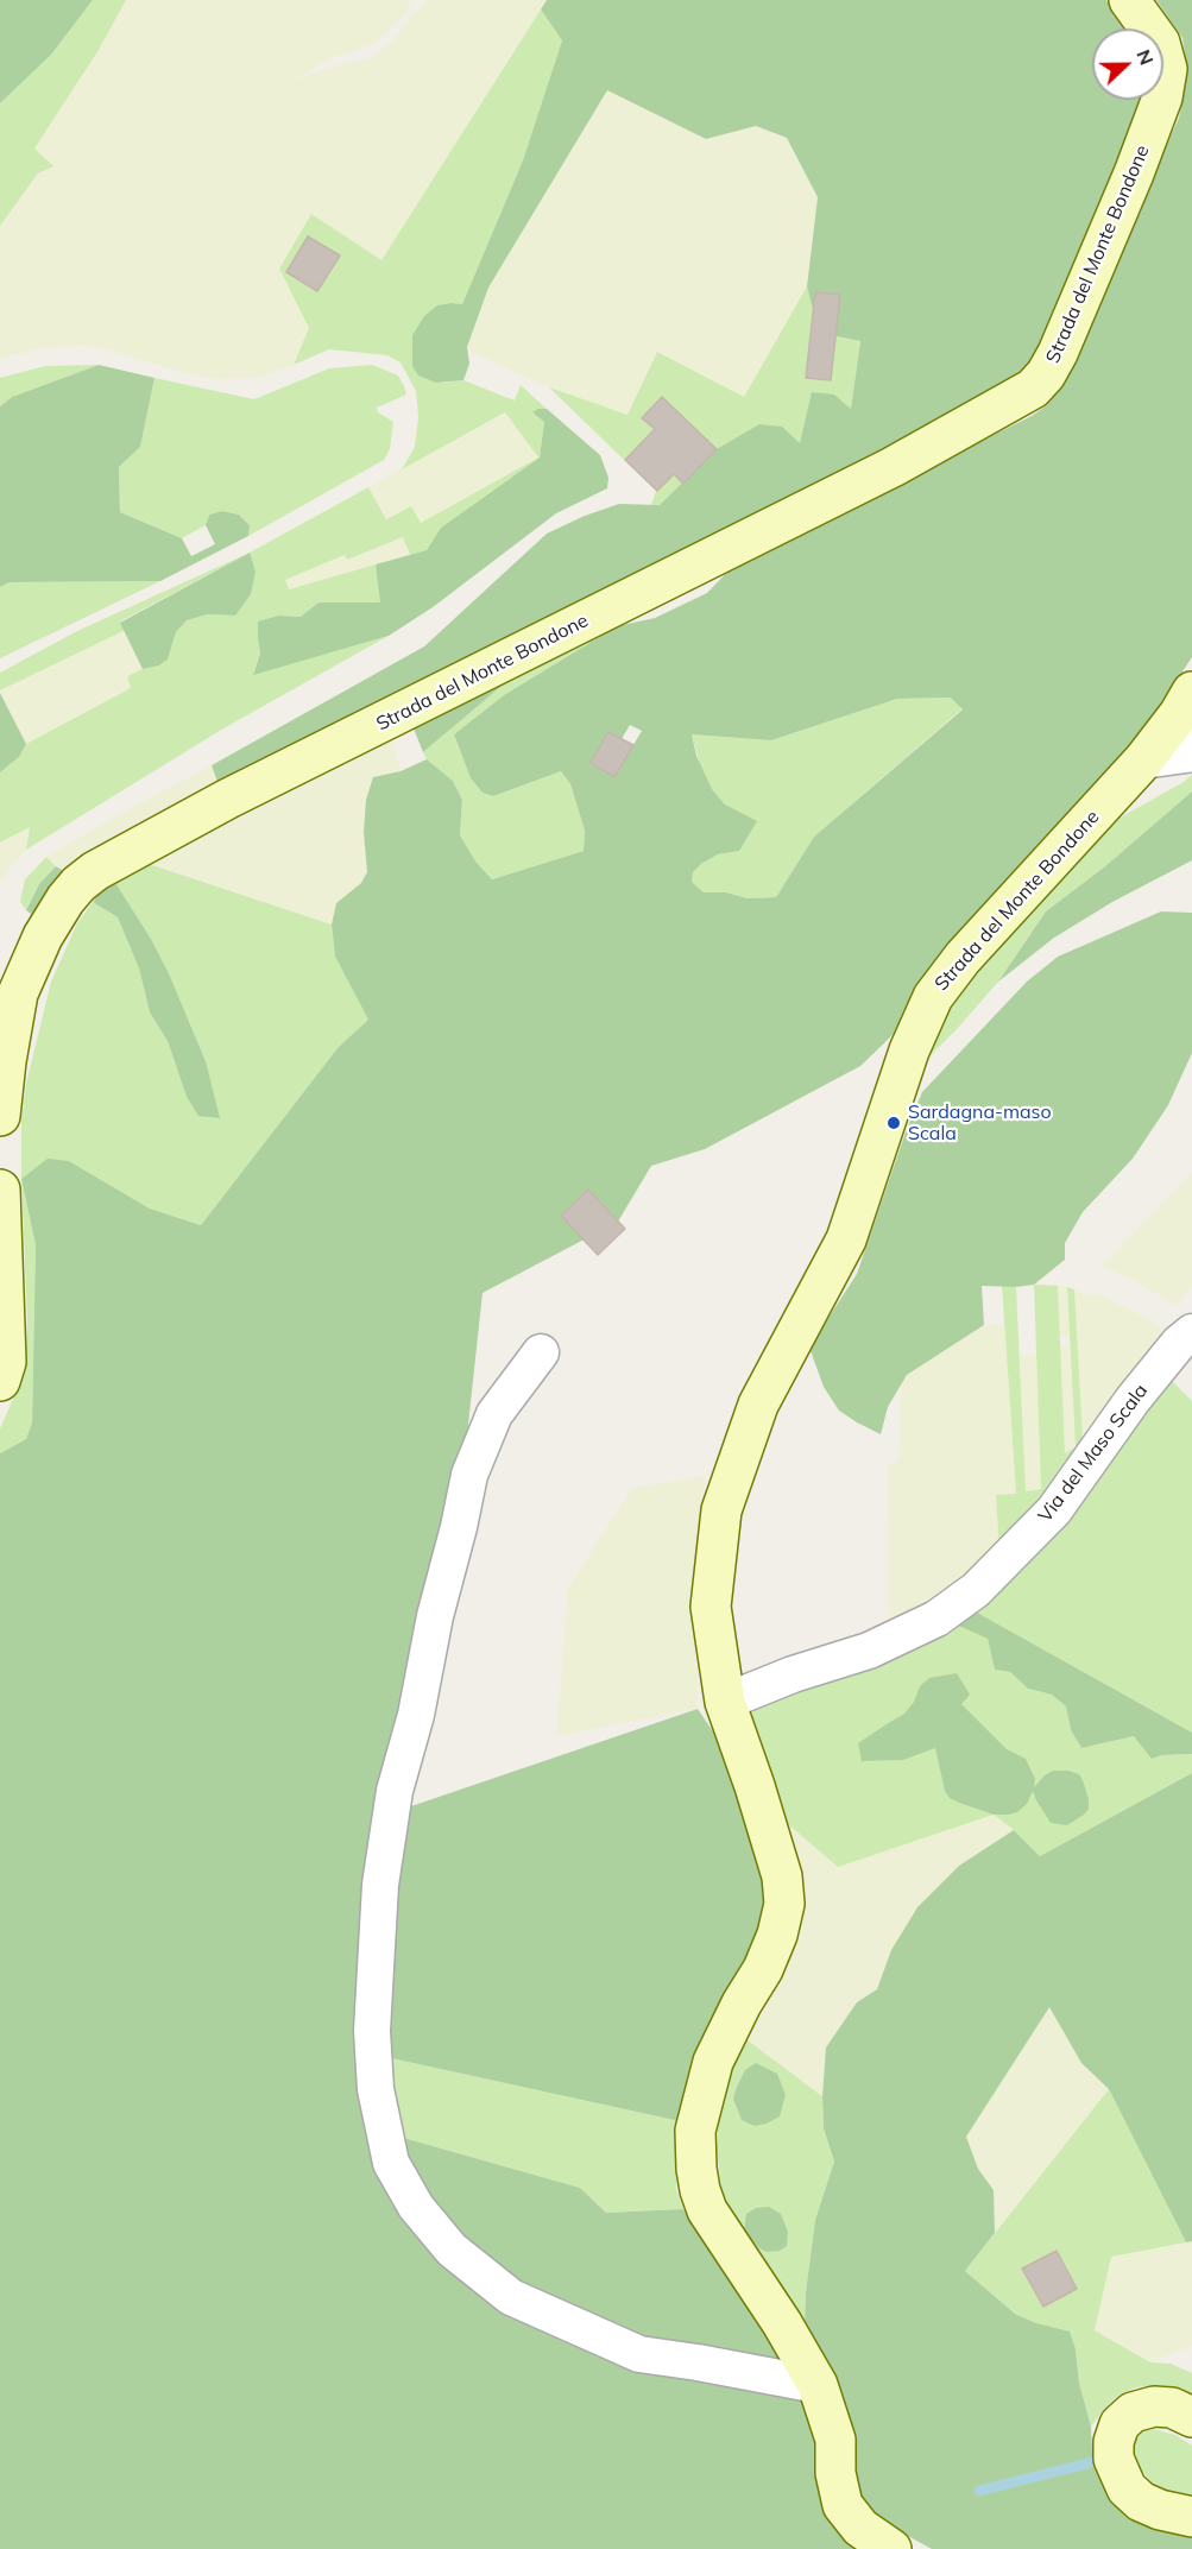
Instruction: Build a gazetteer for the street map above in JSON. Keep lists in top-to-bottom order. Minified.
{"streets":{"street":["Strada del Monte Bondone","Via del Maso Scala"]},"crossings":[["Strada del Monte Bondone","Via del Maso Scala"]],"places":["Sardagna-maso Scala"],"north":"right"}
